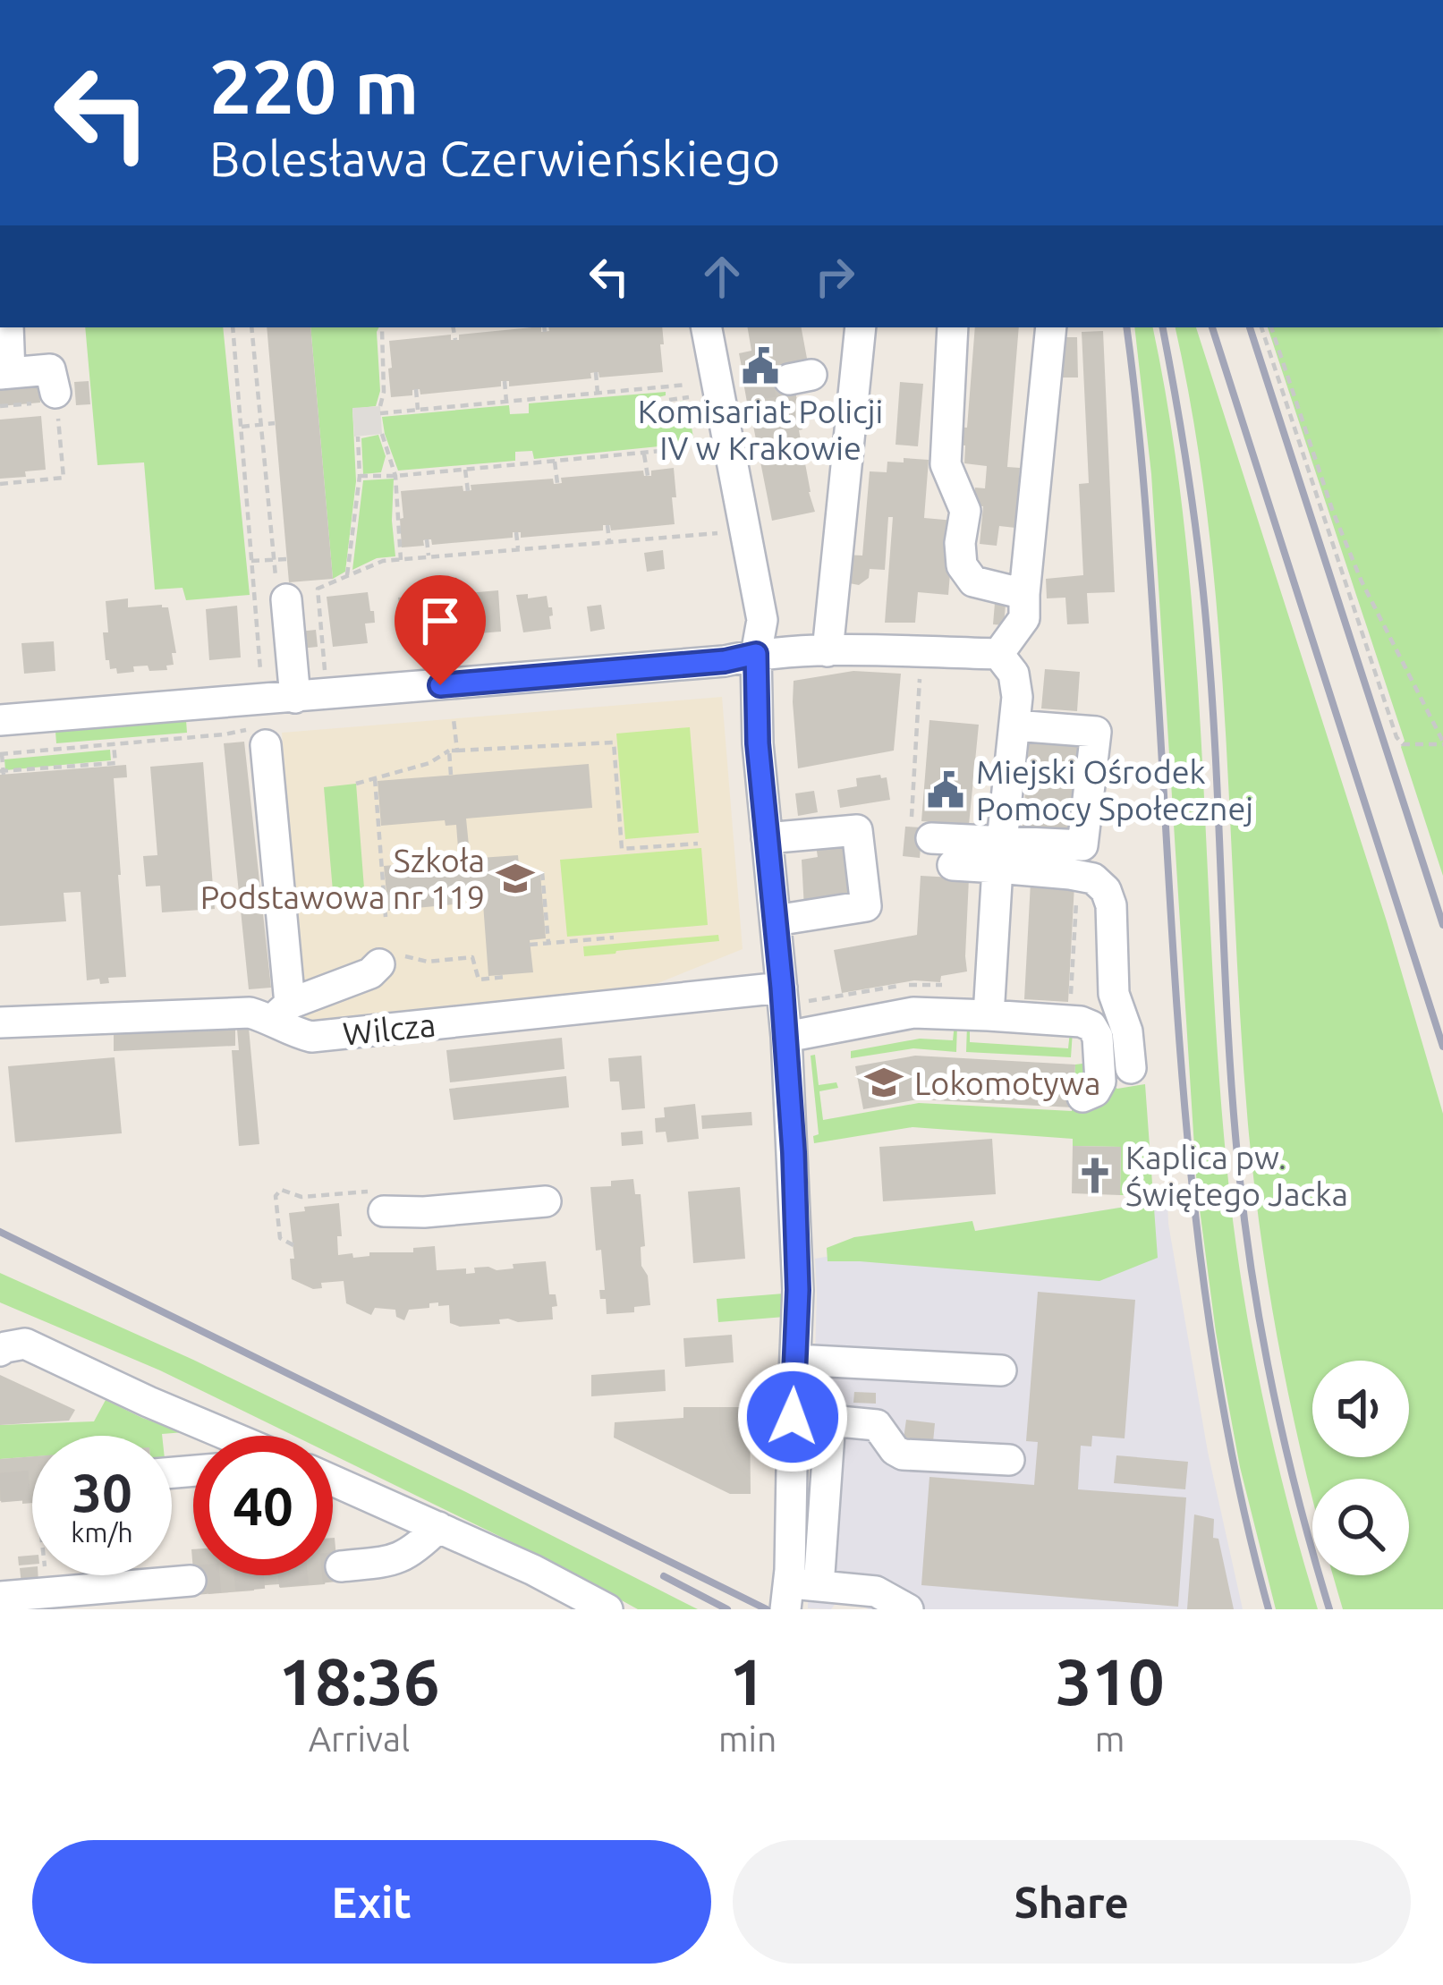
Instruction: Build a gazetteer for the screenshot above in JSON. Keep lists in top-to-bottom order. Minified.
{"streets":{"street":["Wilcza"]},"places":{"public building":["Komisariat Policji IV w Krakowie","Miejski Ośrodek Pomocy Społecznej"],"school or university":["Szkoła Podstawowa nr 119","Lokomotywa"],"church":["Kaplica pw. Świętego Jacka"]},"page":{"turn":["220 m","Bolesława Czerwieńskiego"],"speed":"30 km/h","limit":"40","eta":["18:36","Arrival","1","min","310","m"],"buttons":["Exit","Share"]}}
